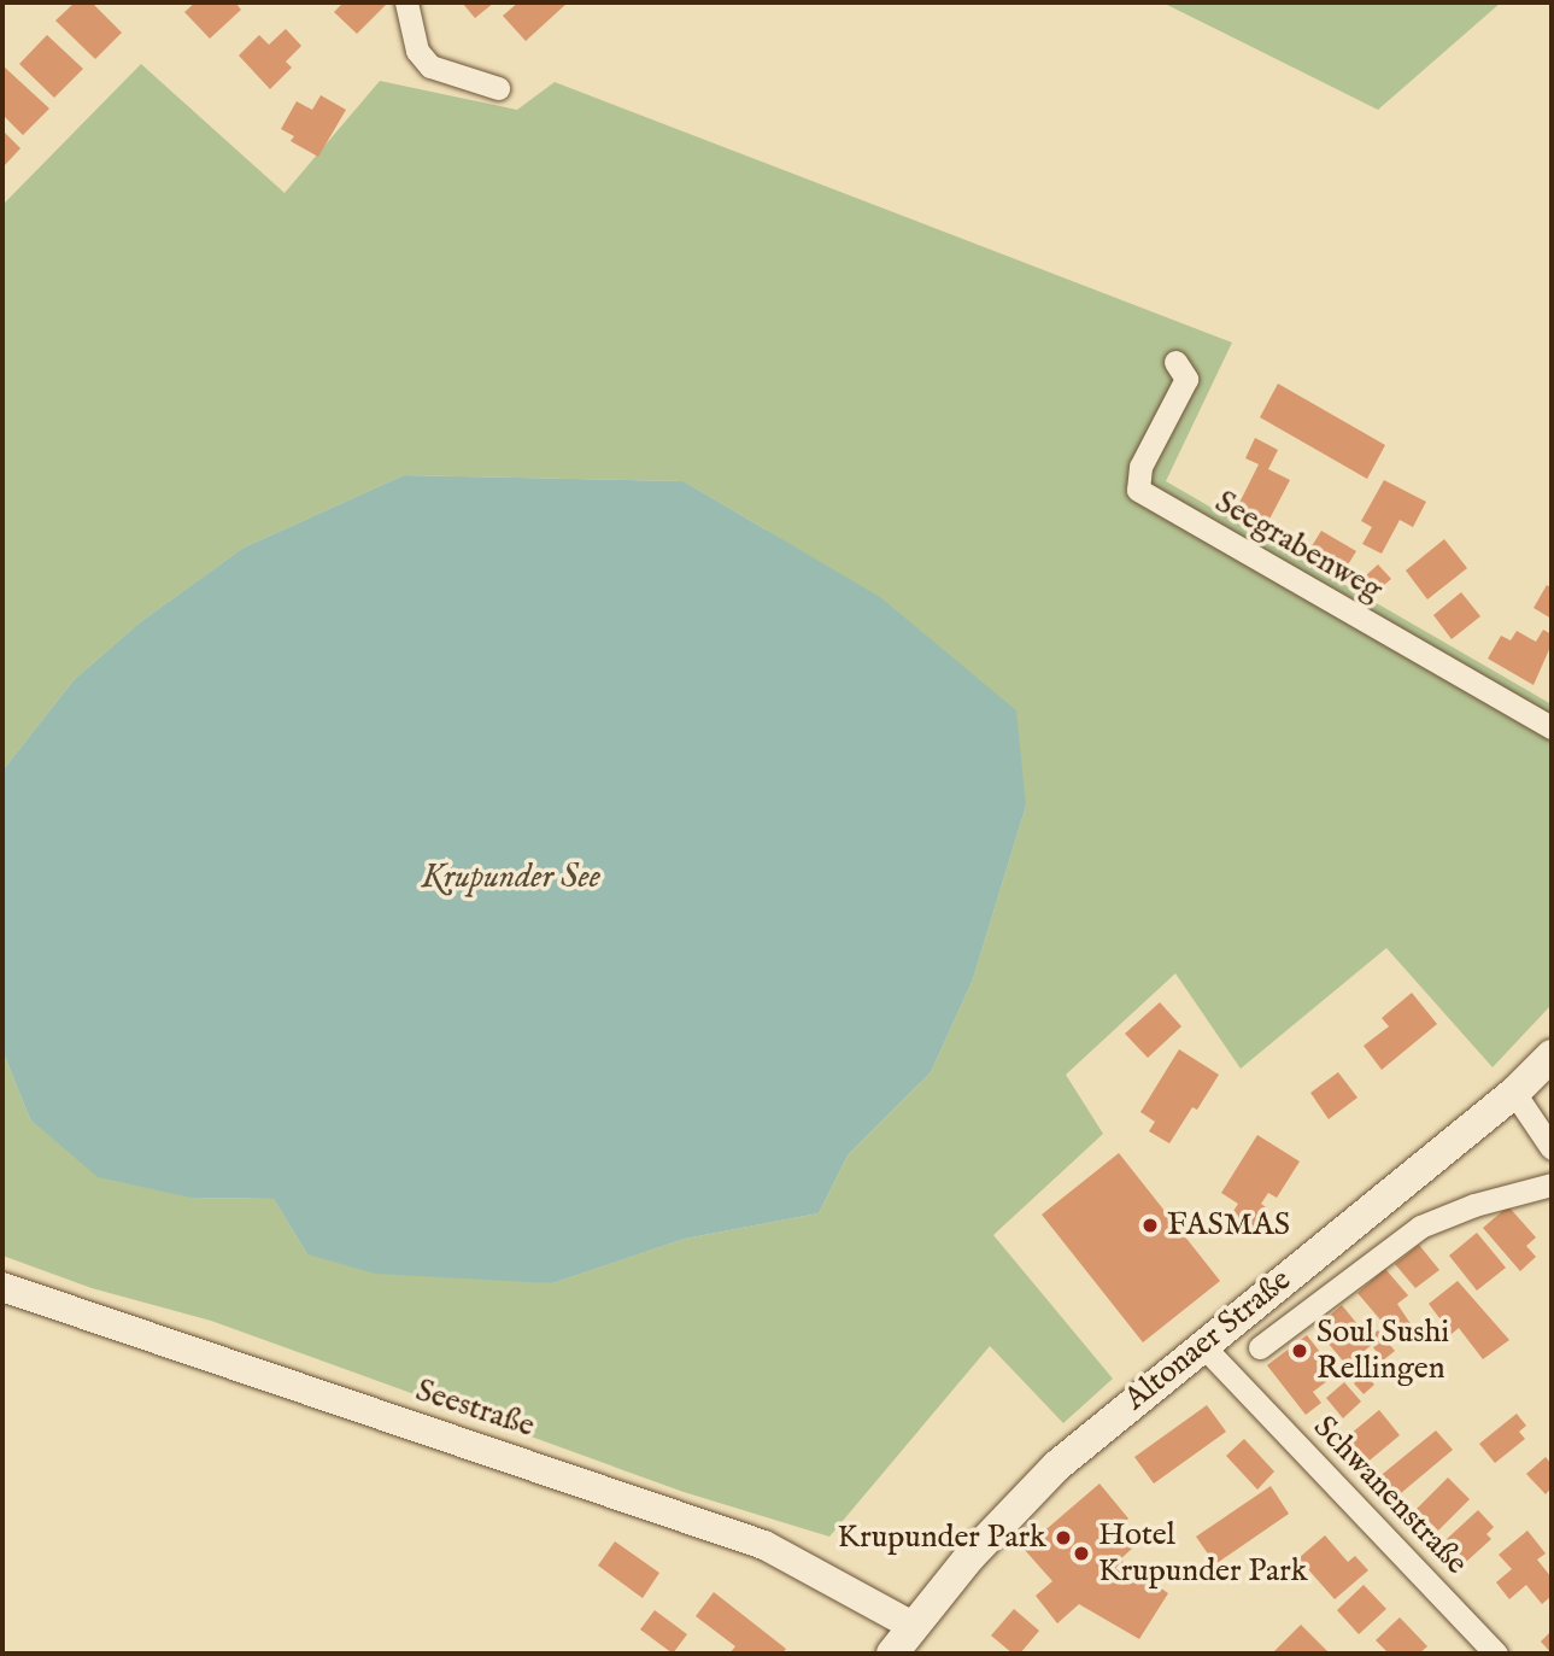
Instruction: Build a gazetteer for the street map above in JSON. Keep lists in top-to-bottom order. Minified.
{"streets":{"main road":["Altonaer Straße"],"street":["Seegrabenweg","Seestraße","Schwanenstraße"]},"crossings":[["Altonaer Straße","Seestraße"],["Altonaer Straße","Schwanenstraße"]],"water":["Krupunder See"],"places":["FASMAS","Soul Sushi Rellingen","Krupunder Park","Hotel Krupunder Park"]}
